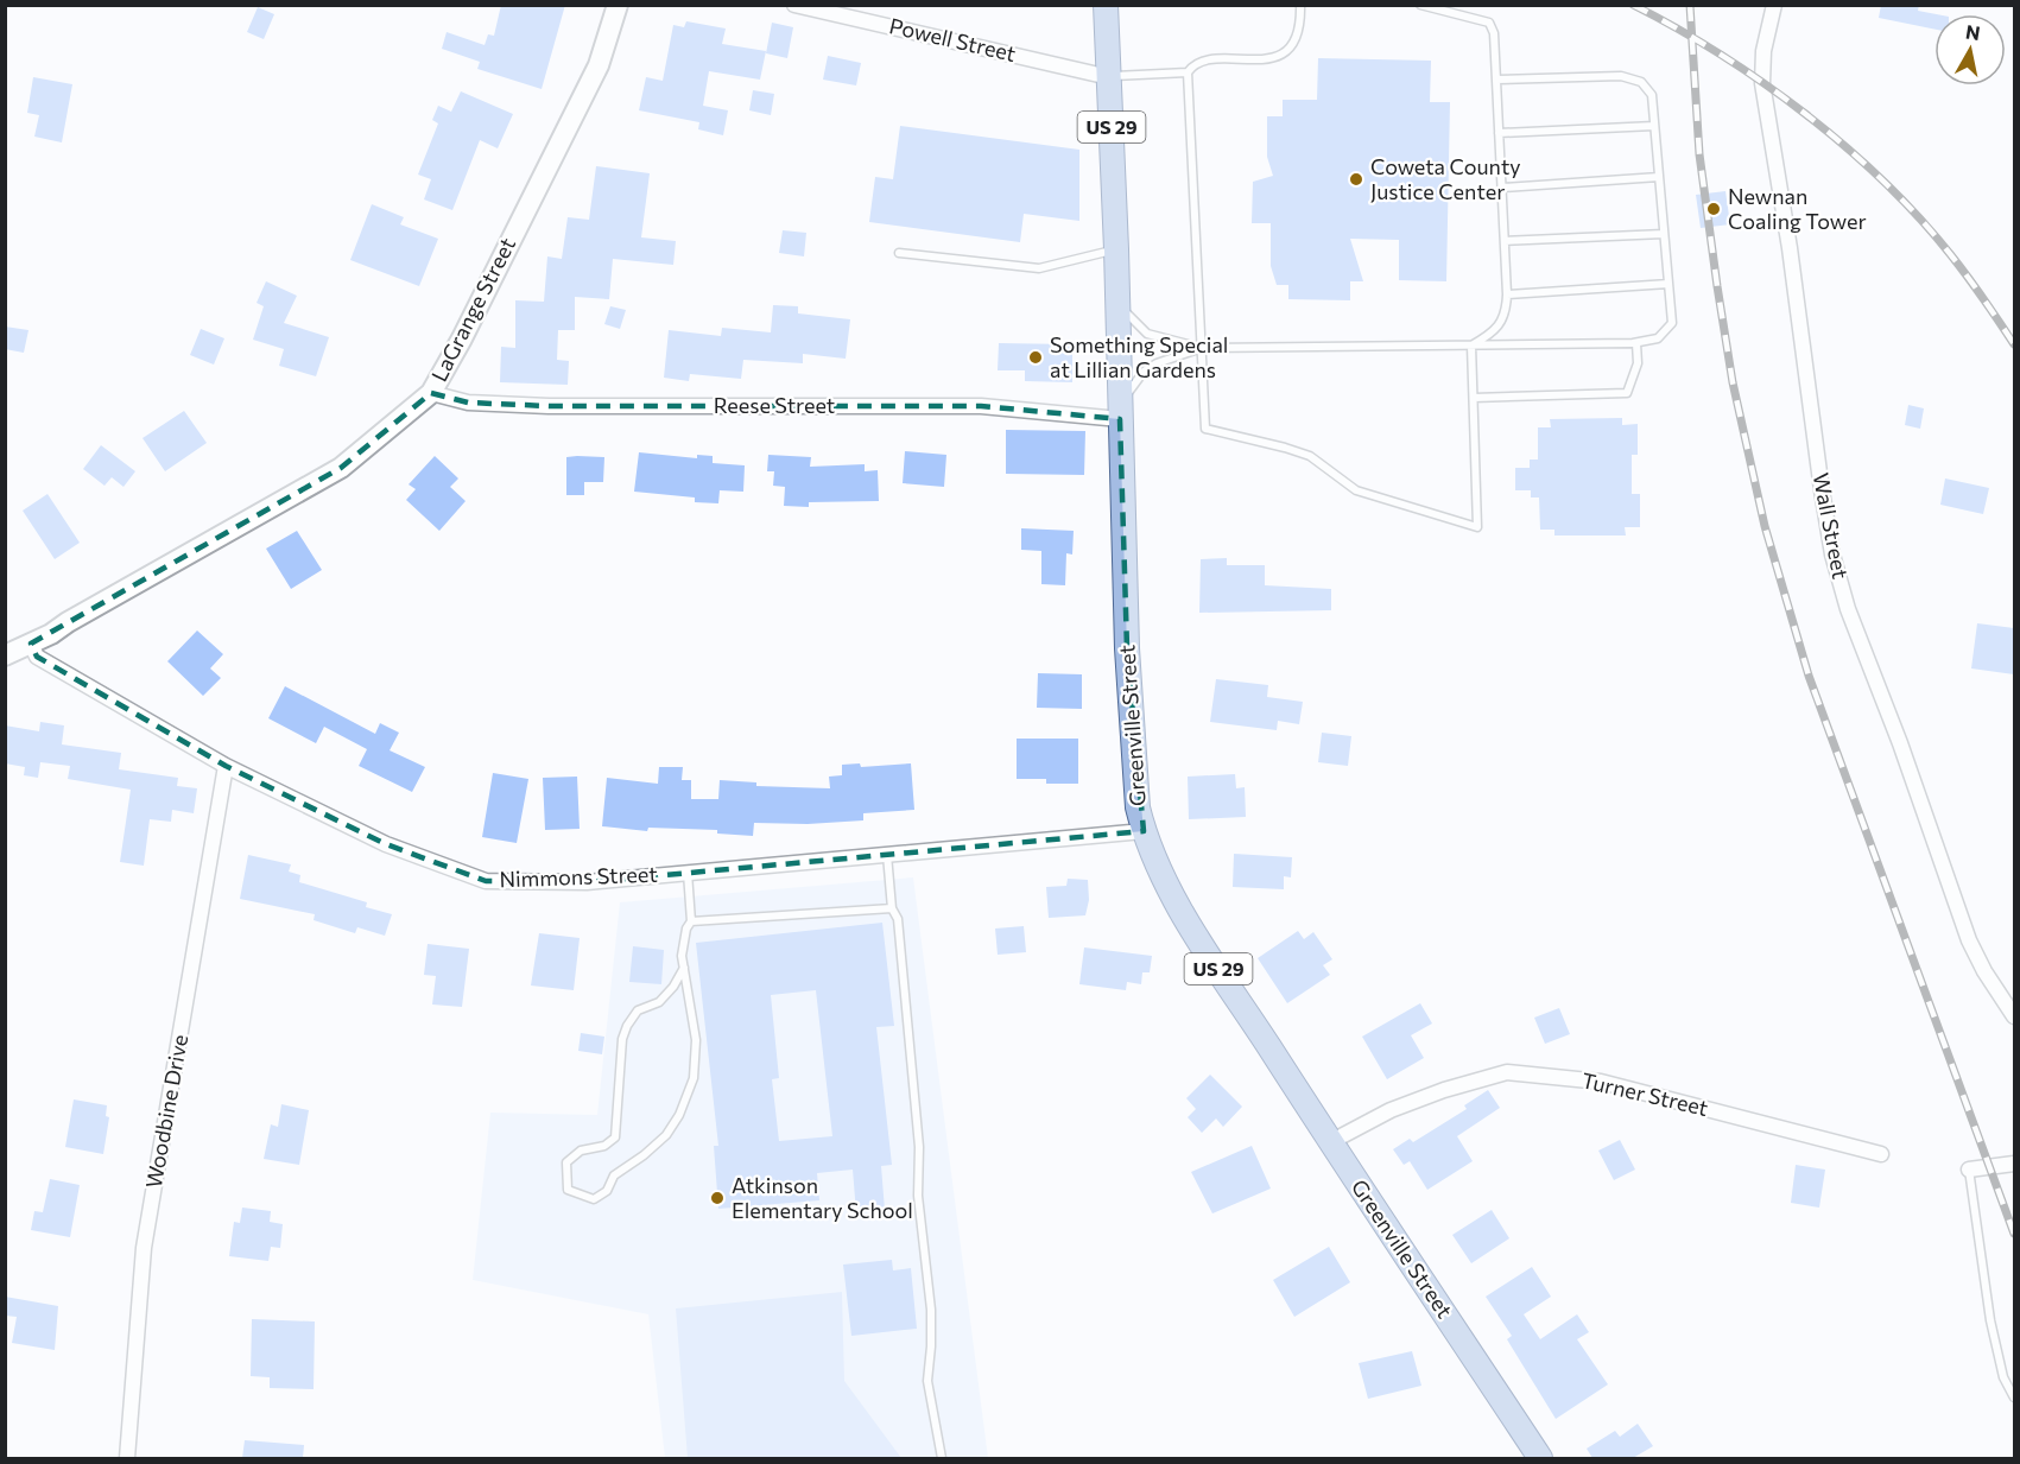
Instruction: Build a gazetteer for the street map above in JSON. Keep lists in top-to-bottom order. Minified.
{"streets":{"main road":["US 29","Greenville Street"],"street":["Powell Street","LaGrange Street","Reese Street","Wall Street","Nimmons Street","Turner Street","Woodbine Drive"]},"crossings":[["Powell Street","Greenville Street"],["LaGrange Street","Reese Street"],["LaGrange Street","Nimmons Street"],["Reese Street","Greenville Street"],["Greenville Street","Nimmons Street"],["Greenville Street","Turner Street"],["Nimmons Street","Woodbine Drive"]],"places":["Coweta County Justice Center","Newnan Coaling Tower","Something Special at Lillian Gardens","Atkinson Elementary School"],"north":"top"}
